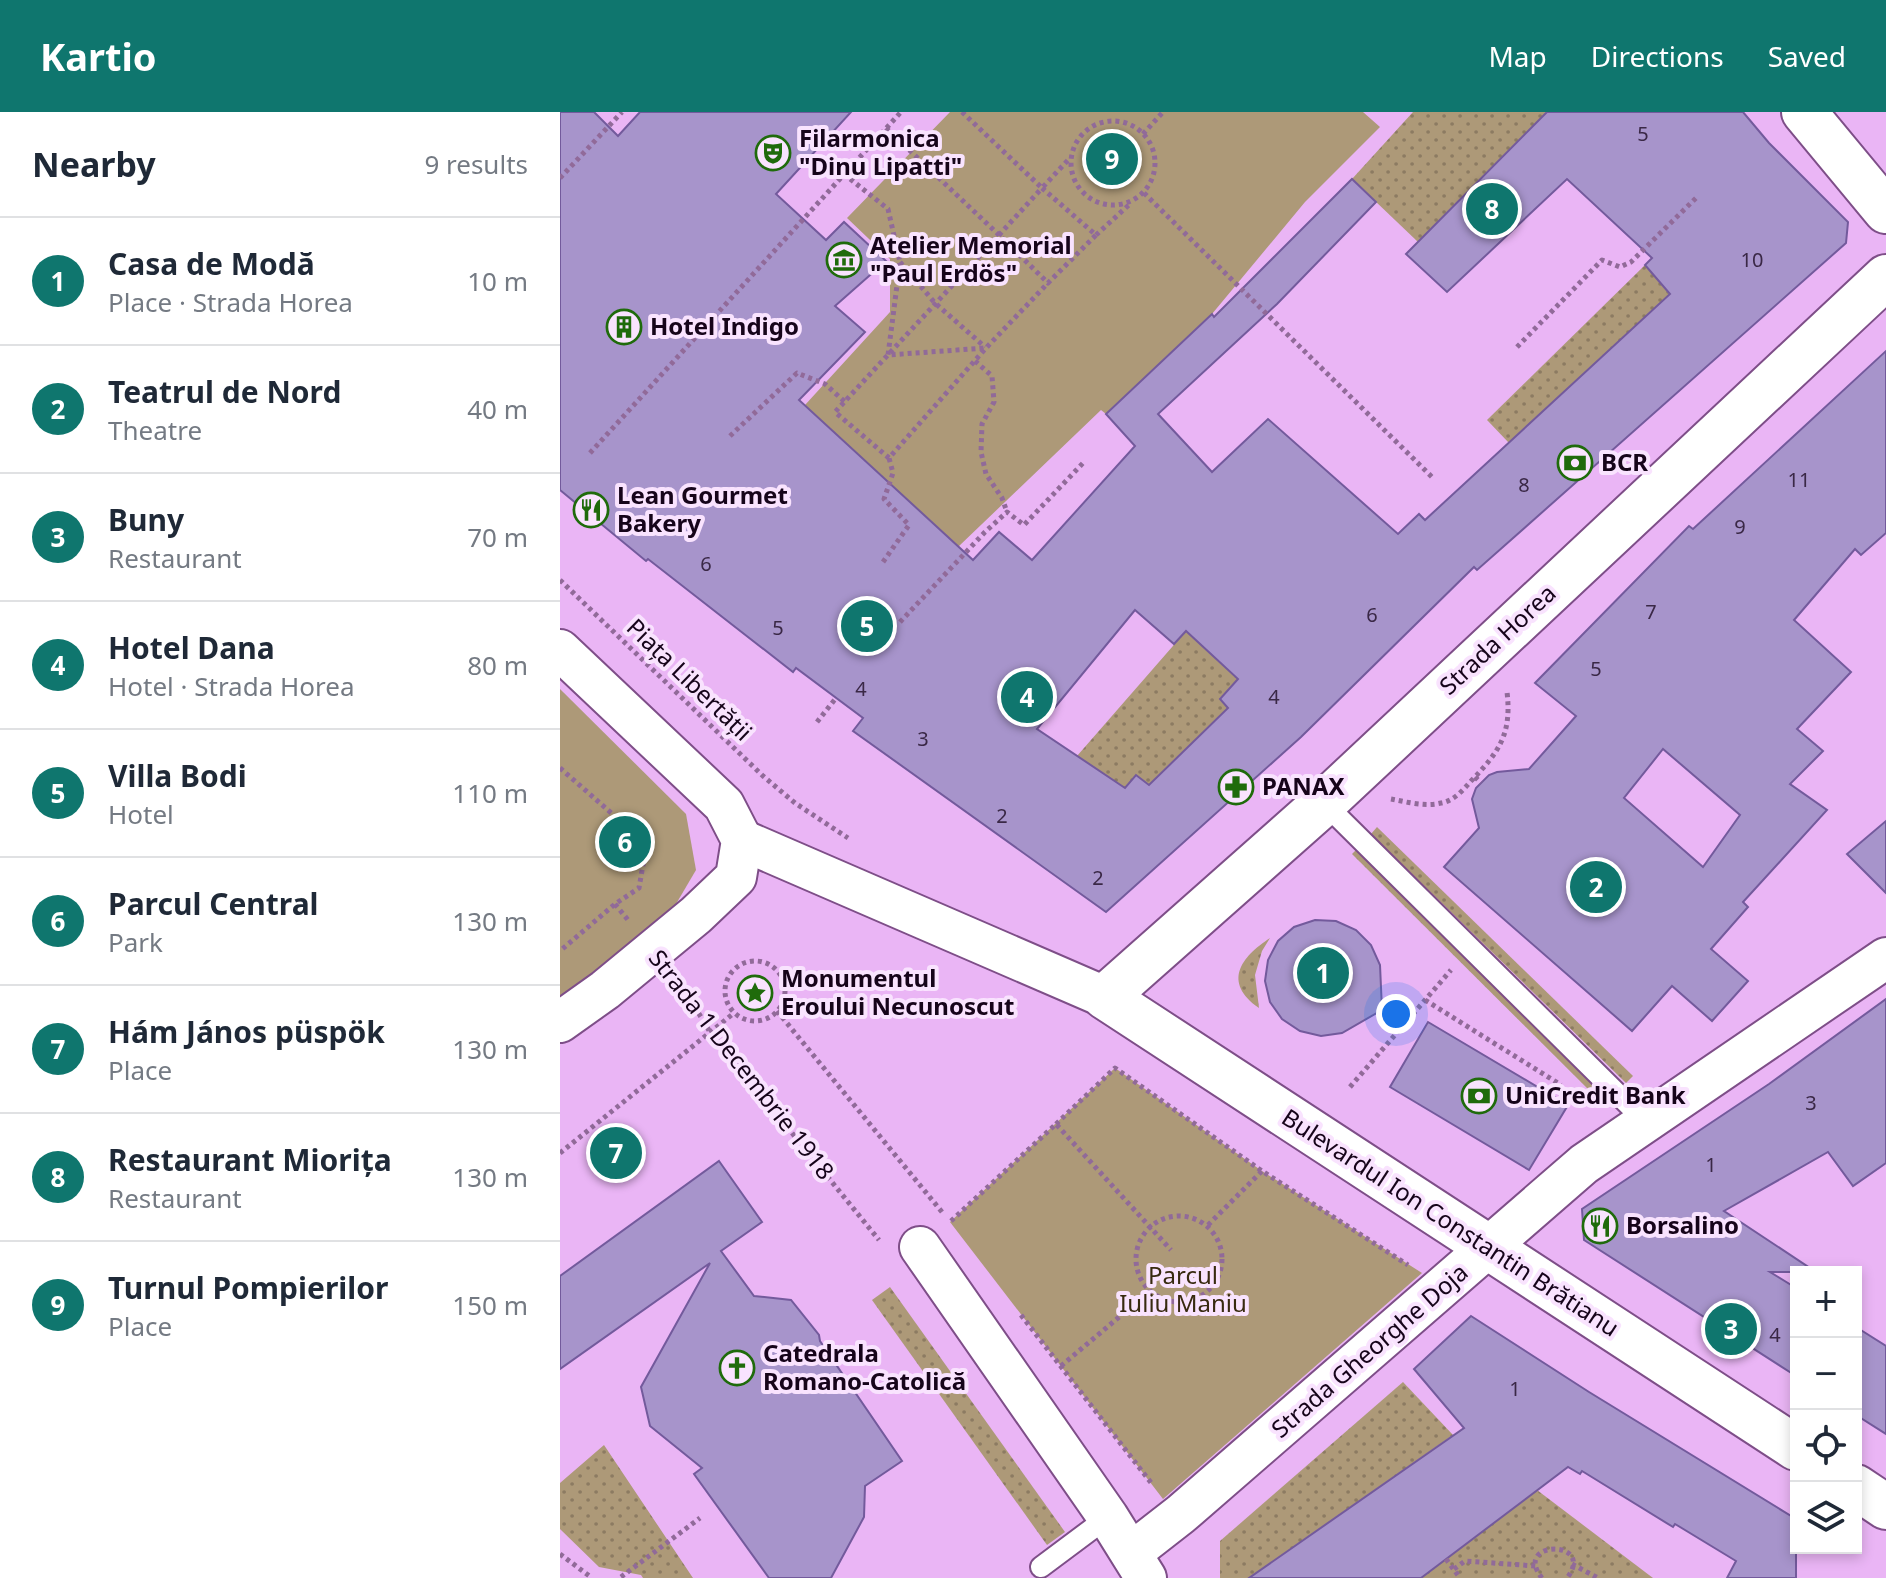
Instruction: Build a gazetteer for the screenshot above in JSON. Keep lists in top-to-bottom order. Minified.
{"streets":{"street":["Strada Horea","Bulevardul Ion Constantin Brătianu","Strada Gheorghe Doja"],"path":["Piața Libertății","Strada 1 Decembrie 1918"]},"crossings":[["Strada Horea","Bulevardul Ion Constantin Brătianu"],["Bulevardul Ion Constantin Brătianu","Strada Gheorghe Doja"]],"parks":["Parcul Iuliu Maniu"],"places":{"theatre":["Filarmonica \"Dinu Lipatti\""],"museum":["Atelier Memorial \"Paul Erdös\""],"building":["Hotel Indigo"],"bank":["BCR","UniCredit Bank"],"restaurant":["Lean Gourmet Bakery","Borsalino"],"pharmacy":["PANAX"],"place":["Monumentul Eroului Necunoscut"],"church":["Catedrala Romano-Catolică"]},"house_numbers":["5","10","11","8","9","6","7","6","5","5","4","4","3","2","2","3","1","4","1"],"page":{"header":"Kartio","nav":["Map","Directions","Saved"],"heading":["Nearby","9 results"],"pins":["9","8","5","4","6","2","1","7","3"],"list":[{"mark":"1","name":"Casa de Modă","note":"Place · Strada Horea","value":"10 m"},{"mark":"2","name":"Teatrul de Nord","note":"Theatre","value":"40 m"},{"mark":"3","name":"Buny","note":"Restaurant","value":"70 m"},{"mark":"4","name":"Hotel Dana","note":"Hotel · Strada Horea","value":"80 m"},{"mark":"5","name":"Villa Bodi","note":"Hotel","value":"110 m"},{"mark":"6","name":"Parcul Central","note":"Park","value":"130 m"},{"mark":"7","name":"Hám János püspök","note":"Place","value":"130 m"},{"mark":"8","name":"Restaurant Miorița","note":"Restaurant","value":"130 m"},{"mark":"9","name":"Turnul Pompierilor","note":"Place","value":"150 m"}],"map_buttons":["+","−"]}}
